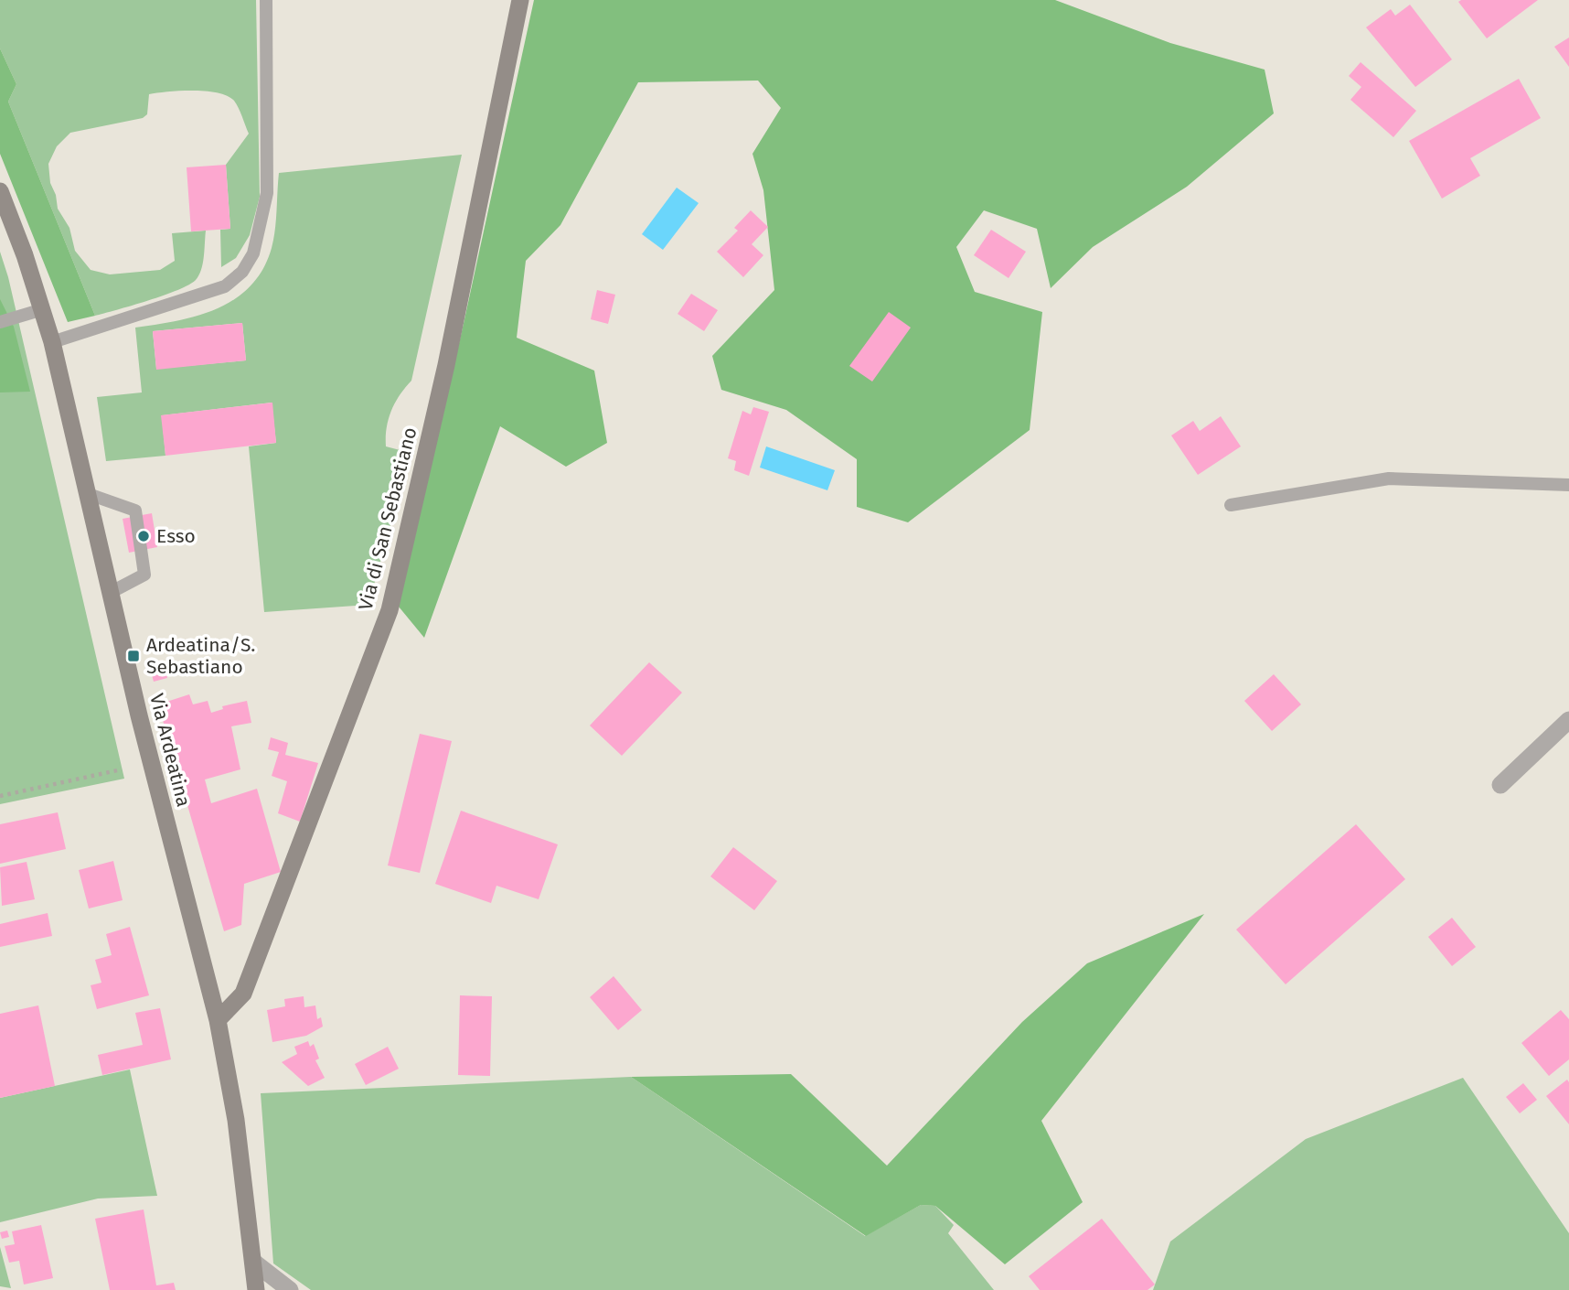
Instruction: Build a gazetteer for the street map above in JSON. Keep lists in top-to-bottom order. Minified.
{"streets":{"main road":["Via di San Sebastiano","Via Ardeatina"]},"crossings":[["Via di San Sebastiano","Via Ardeatina"]],"places":{"other":["Esso"],"transit":["Ardeatina/S. Sebastiano"]}}
